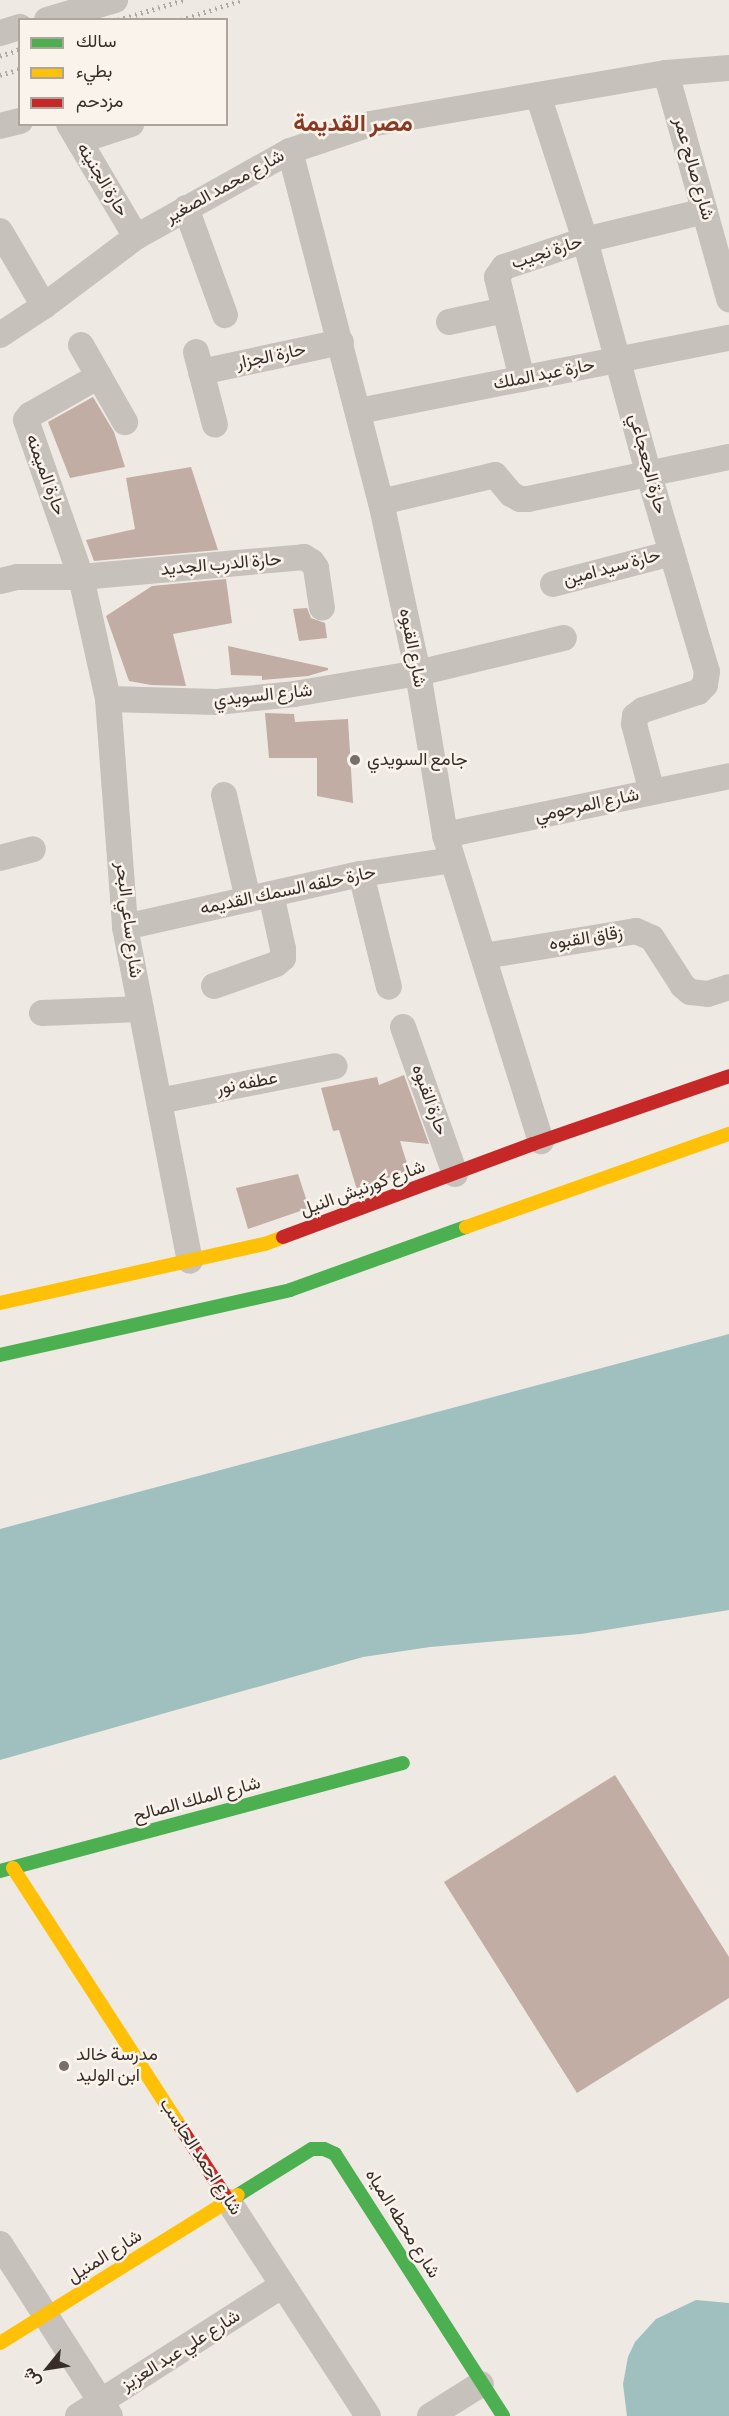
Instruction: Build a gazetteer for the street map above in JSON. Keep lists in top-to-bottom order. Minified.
{"streets":{"main road":["شارع كورنيش النيل","شارع الملك الصالح","شارع احمد الحاسب","شارع محطه المياه","شارع المنيل"],"street":["شارع صالح عمر","حارة الجنينه","شارع محمد الصغير","حارة نجيب","حارة الجزار","حارة عبد الملك","حارة الجعجاعي","حارة الميمنه","حارة الدرب الجديد","حارة سيد امين","شارع القبوه","شارع السويدي","شارع المرحومي","حارة حلقه السمك القديمه","شارع ساعي البحر","زقاق القبوه","عطفه نور","حارة القبوه","شارع علي عبد العزيز"]},"crossings":[["شارع صالح عمر","شارع محمد الصغير"],["شارع صالح عمر","حارة نجيب"],["حارة الجنينه","شارع محمد الصغير"],["شارع محمد الصغير","حارة الجعجاعي"],["شارع محمد الصغير","شارع القبوه"],["حارة نجيب","حارة عبد الملك"],["حارة نجيب","حارة الجعجاعي"],["حارة الجزار","شارع القبوه"],["حارة عبد الملك","حارة الجعجاعي"],["حارة عبد الملك","شارع القبوه"],["حارة الجعجاعي","حارة سيد امين"],["حارة الجعجاعي","شارع المرحومي"],["حارة الميمنه","حارة الدرب الجديد"],["حارة الميمنه","شارع ساعي البحر"],["حارة الدرب الجديد","شارع ساعي البحر"],["شارع القبوه","شارع السويدي"],["شارع القبوه","شارع المرحومي"],["شارع القبوه","حارة حلقه السمك القديمه"],["شارع القبوه","زقاق القبوه"],["شارع القبوه","شارع كورنيش النيل"],["شارع السويدي","شارع ساعي البحر"],["حارة حلقه السمك القديمه","شارع ساعي البحر"],["شارع ساعي البحر","عطفه نور"],["شارع ساعي البحر","شارع كورنيش النيل"],["حارة القبوه","شارع كورنيش النيل"],["شارع الملك الصالح","شارع احمد الحاسب"],["شارع احمد الحاسب","شارع محطه المياه"],["شارع احمد الحاسب","شارع المنيل"],["شارع احمد الحاسب","شارع علي عبد العزيز"],["شارع محطه المياه","شارع المنيل"]],"districts":["مصر القديمة"],"places":["جامع السويدي","مدرسة خالد ابن الوليد"],"legend":["سالك","بطيء","مزدحم"],"north":"bottom left"}
